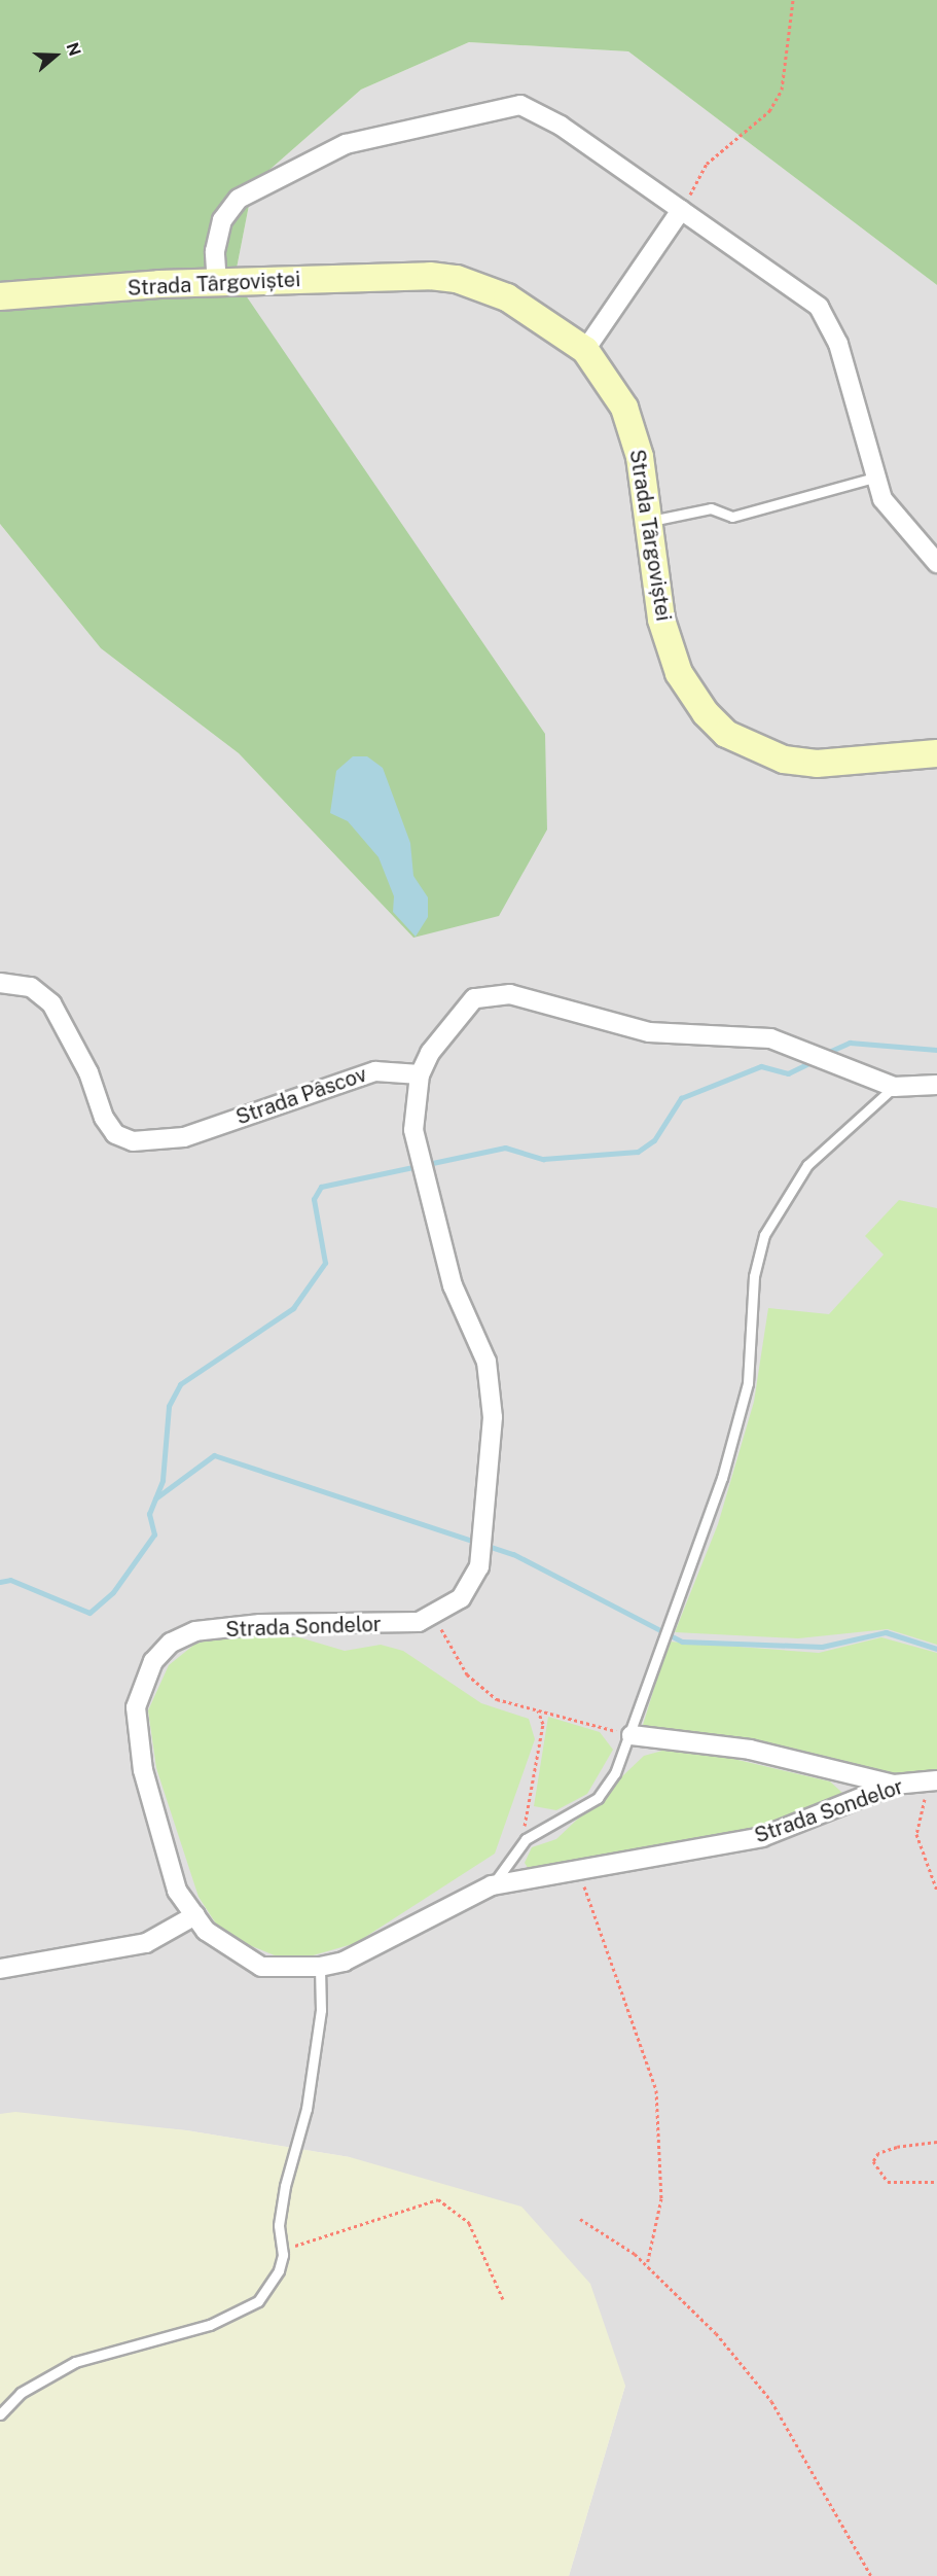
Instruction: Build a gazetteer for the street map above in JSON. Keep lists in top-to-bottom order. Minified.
{"streets":{"main road":["Strada Târgoviștei"],"street":["Strada Pâscov","Strada Sondelor"]},"crossings":[["Strada Pâscov","Strada Sondelor"]],"north":"right"}
